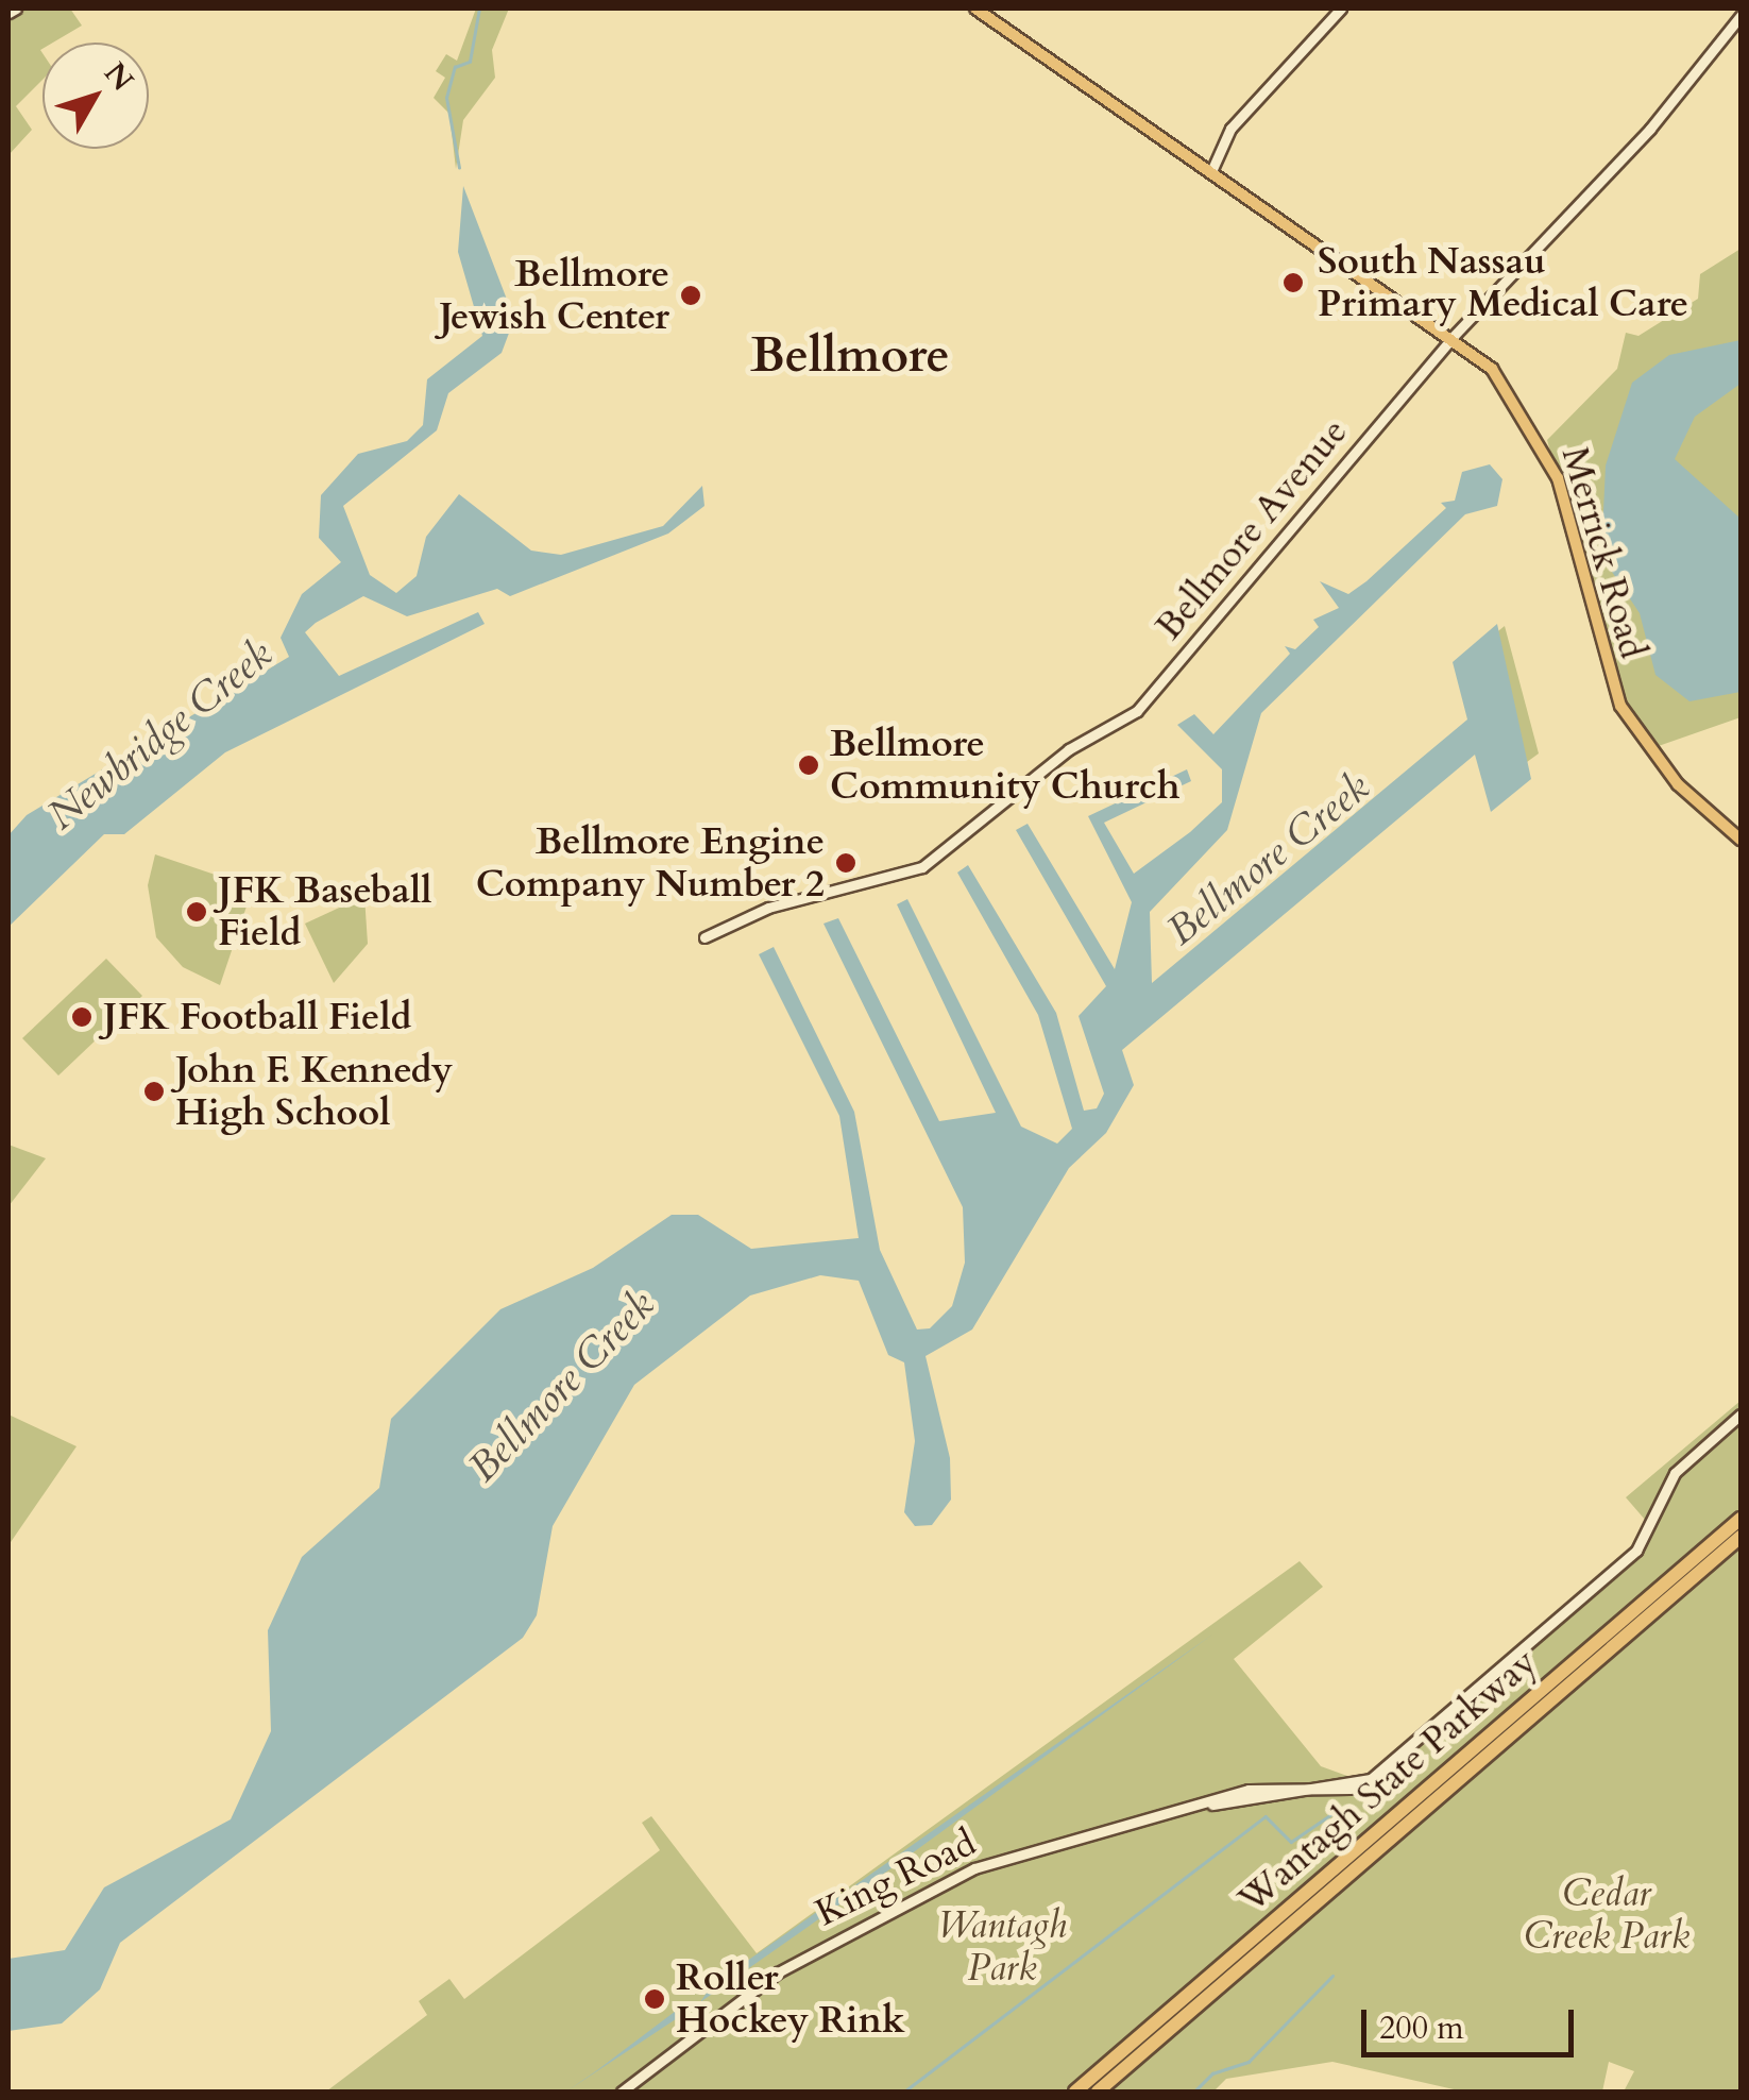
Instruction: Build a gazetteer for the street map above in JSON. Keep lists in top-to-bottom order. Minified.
{"streets":{"highway":["Wantagh State Parkway"],"main road":["Merrick Road"],"street":["Bellmore Avenue","King Road"]},"crossings":[["Bellmore Avenue","Merrick Road"]],"districts":["Bellmore"],"water":["Newbridge Creek","Bellmore Creek"],"parks":["Cedar Creek Park","Wantagh Park"],"places":["South Nassau Primary Medical Care","Bellmore Jewish Center","Bellmore Community Church","Bellmore Engine Company Number 2","JFK Baseball Field","JFK Football Field","John F. Kennedy High School","Roller Hockey Rink"],"scale_bar":"200 m","north":"top right"}
